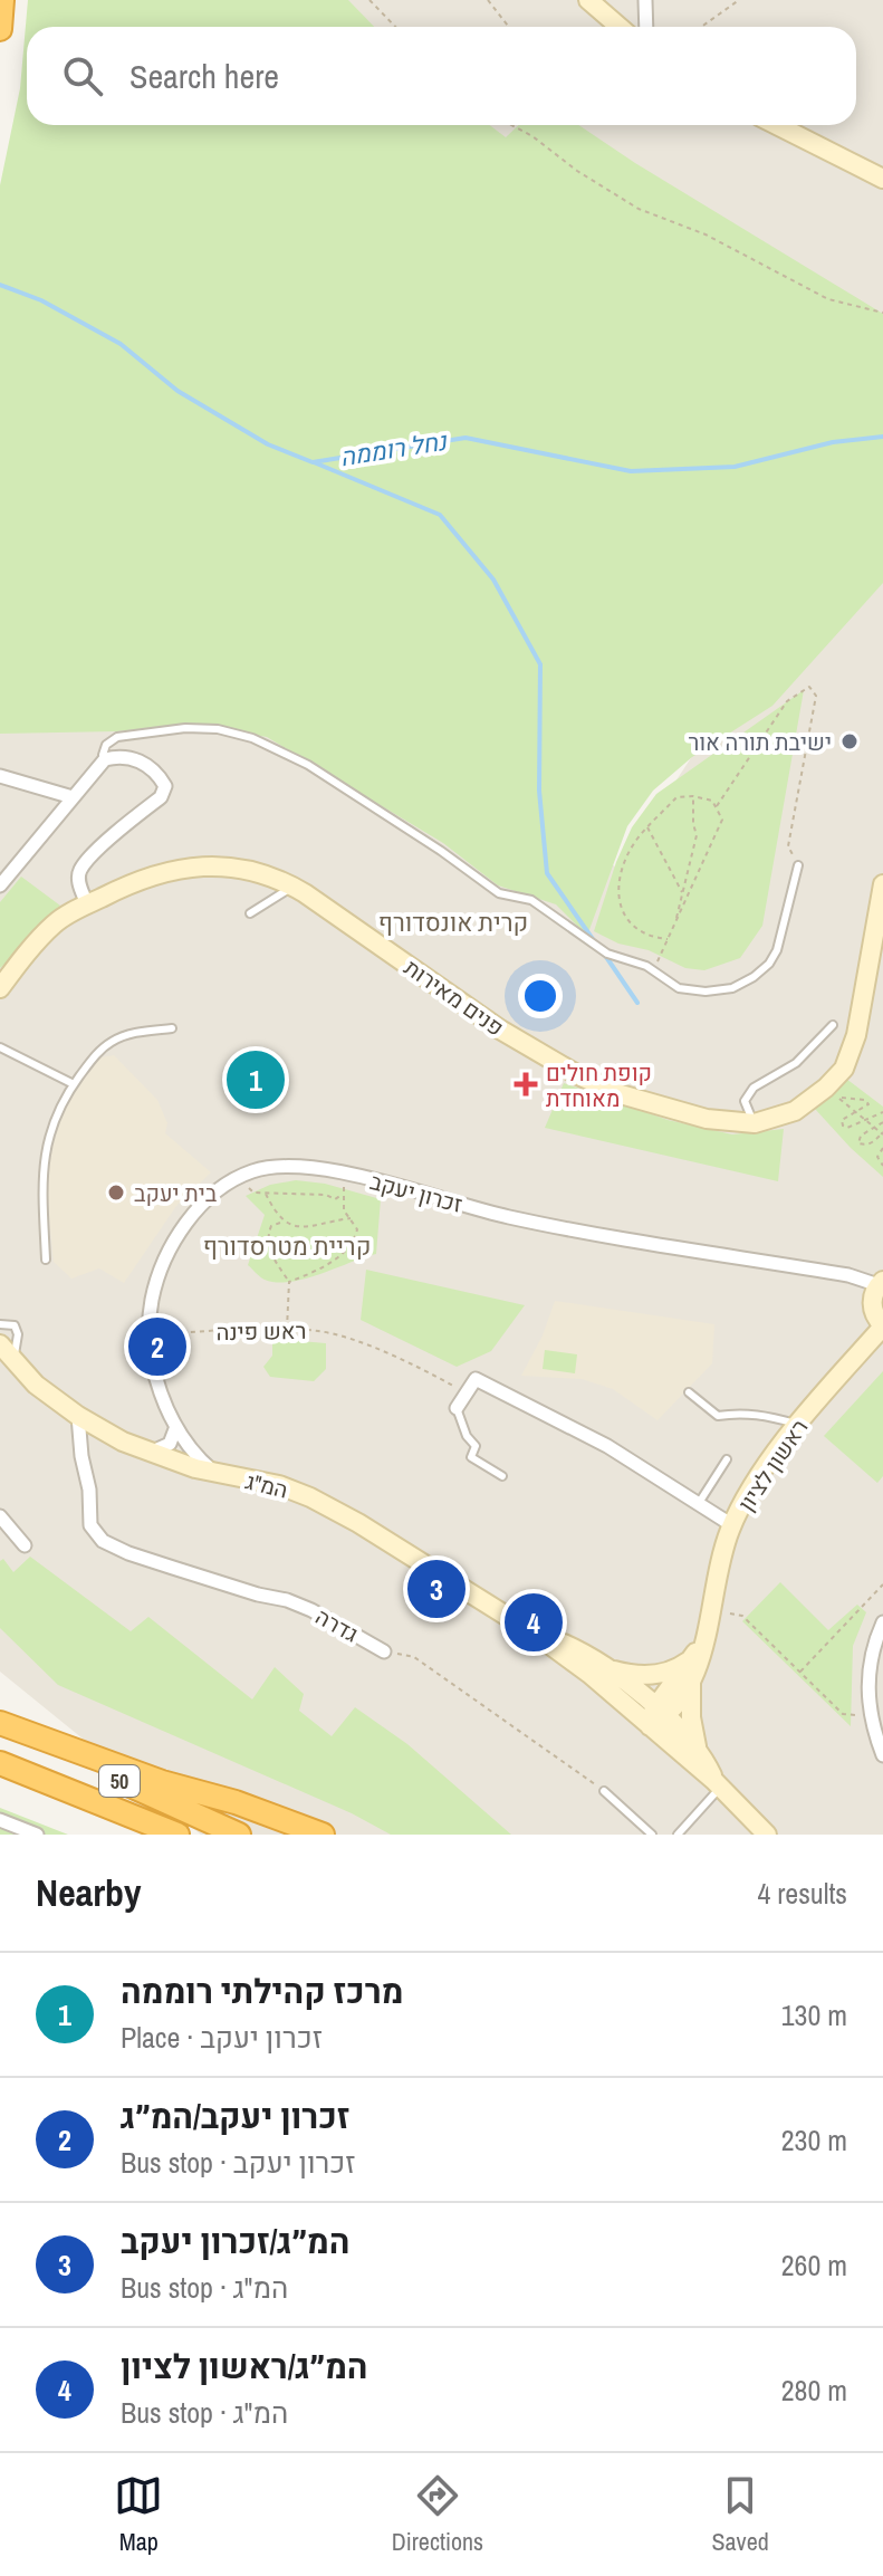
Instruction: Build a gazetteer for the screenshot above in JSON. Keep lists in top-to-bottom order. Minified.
{"streets":{"highway":["50"],"street":["פנים מאירות","זכרון יעקב","ראשון לציון","המ\"ג","גדרה"],"path":["ראש פינה"]},"crossings":[["זכרון יעקב","ראש פינה"],["זכרון יעקב","המ\"ג"],["ראשון לציון","המ\"ג"],["המ\"ג","גדרה"]],"districts":["קרית אונסדורף","קריית מטרסדורף"],"water":["נחל רוממה"],"places":{"other":["ישיבת תורה אור","בית יעקב"],"health":["קופת חולים מאוחדת"]},"page":{"search":"Search here","pins":["1","2","3","4"],"heading":["Nearby","4 results"],"list":[{"mark":"1","name":"מרכז קהילתי רוממה","note":"Place · זכרון יעקב","value":"130 m"},{"mark":"2","name":"זכרון יעקב/המ״ג","note":"Bus stop · זכרון יעקב","value":"230 m"},{"mark":"3","name":"המ״ג/זכרון יעקב","note":"Bus stop · המ\"ג","value":"260 m"},{"mark":"4","name":"המ״ג/ראשון לציון","note":"Bus stop · המ\"ג","value":"280 m"}],"nav":["Map","Directions","Saved"]}}
